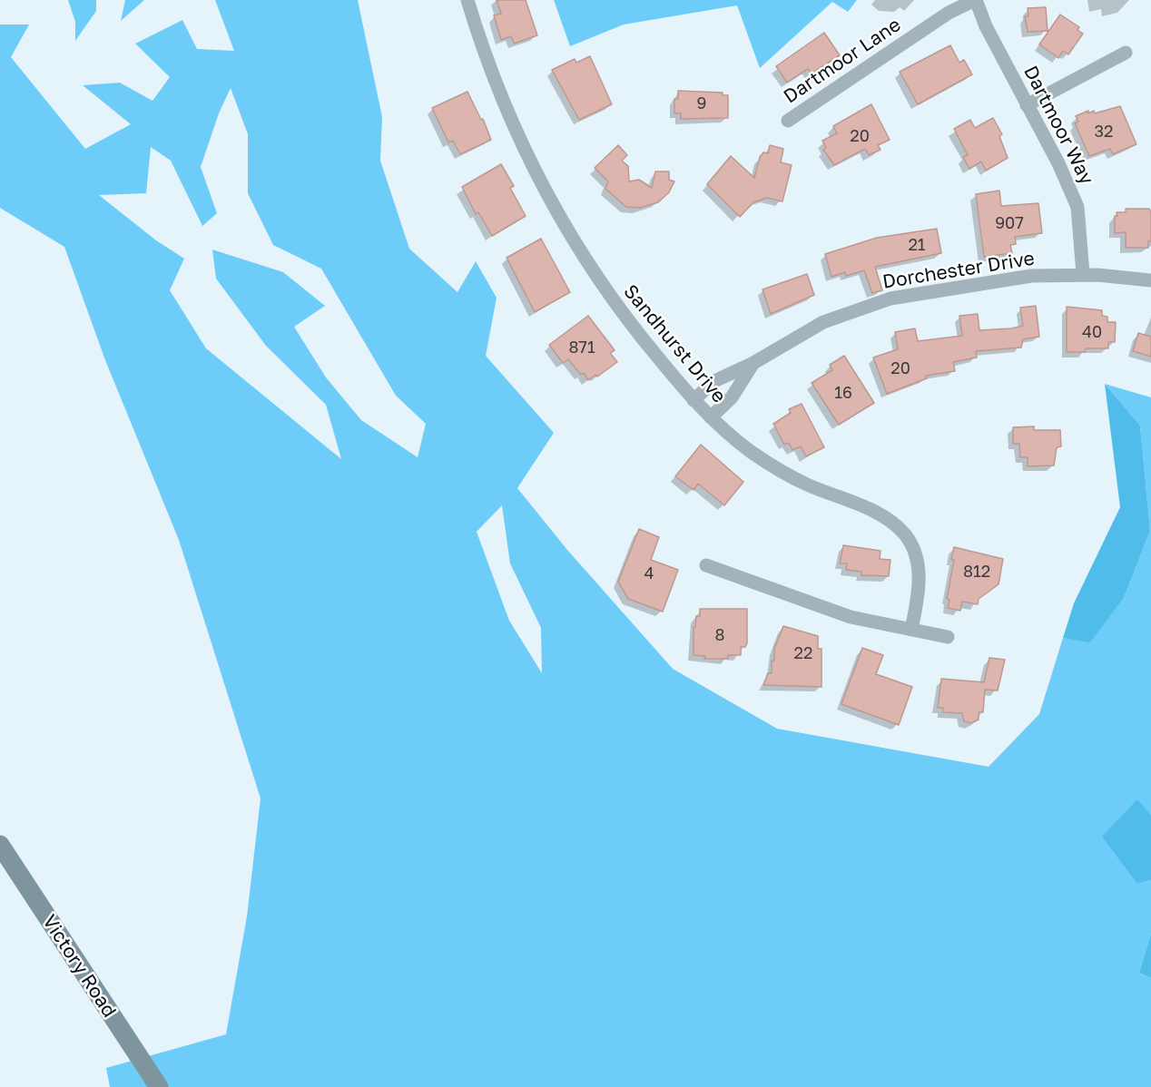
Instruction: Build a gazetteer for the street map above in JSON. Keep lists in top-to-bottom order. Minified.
{"streets":{"main road":["Victory Road"],"street":["Dartmoor Lane","Dartmoor Way","Dorchester Drive","Sandhurst Drive"]},"crossings":[["Dartmoor Lane","Dartmoor Way"],["Dartmoor Way","Dorchester Drive"],["Dorchester Drive","Sandhurst Drive"]],"house_numbers":["9","32","20","907","21","40","871","20","16","812","4","8","22"]}
